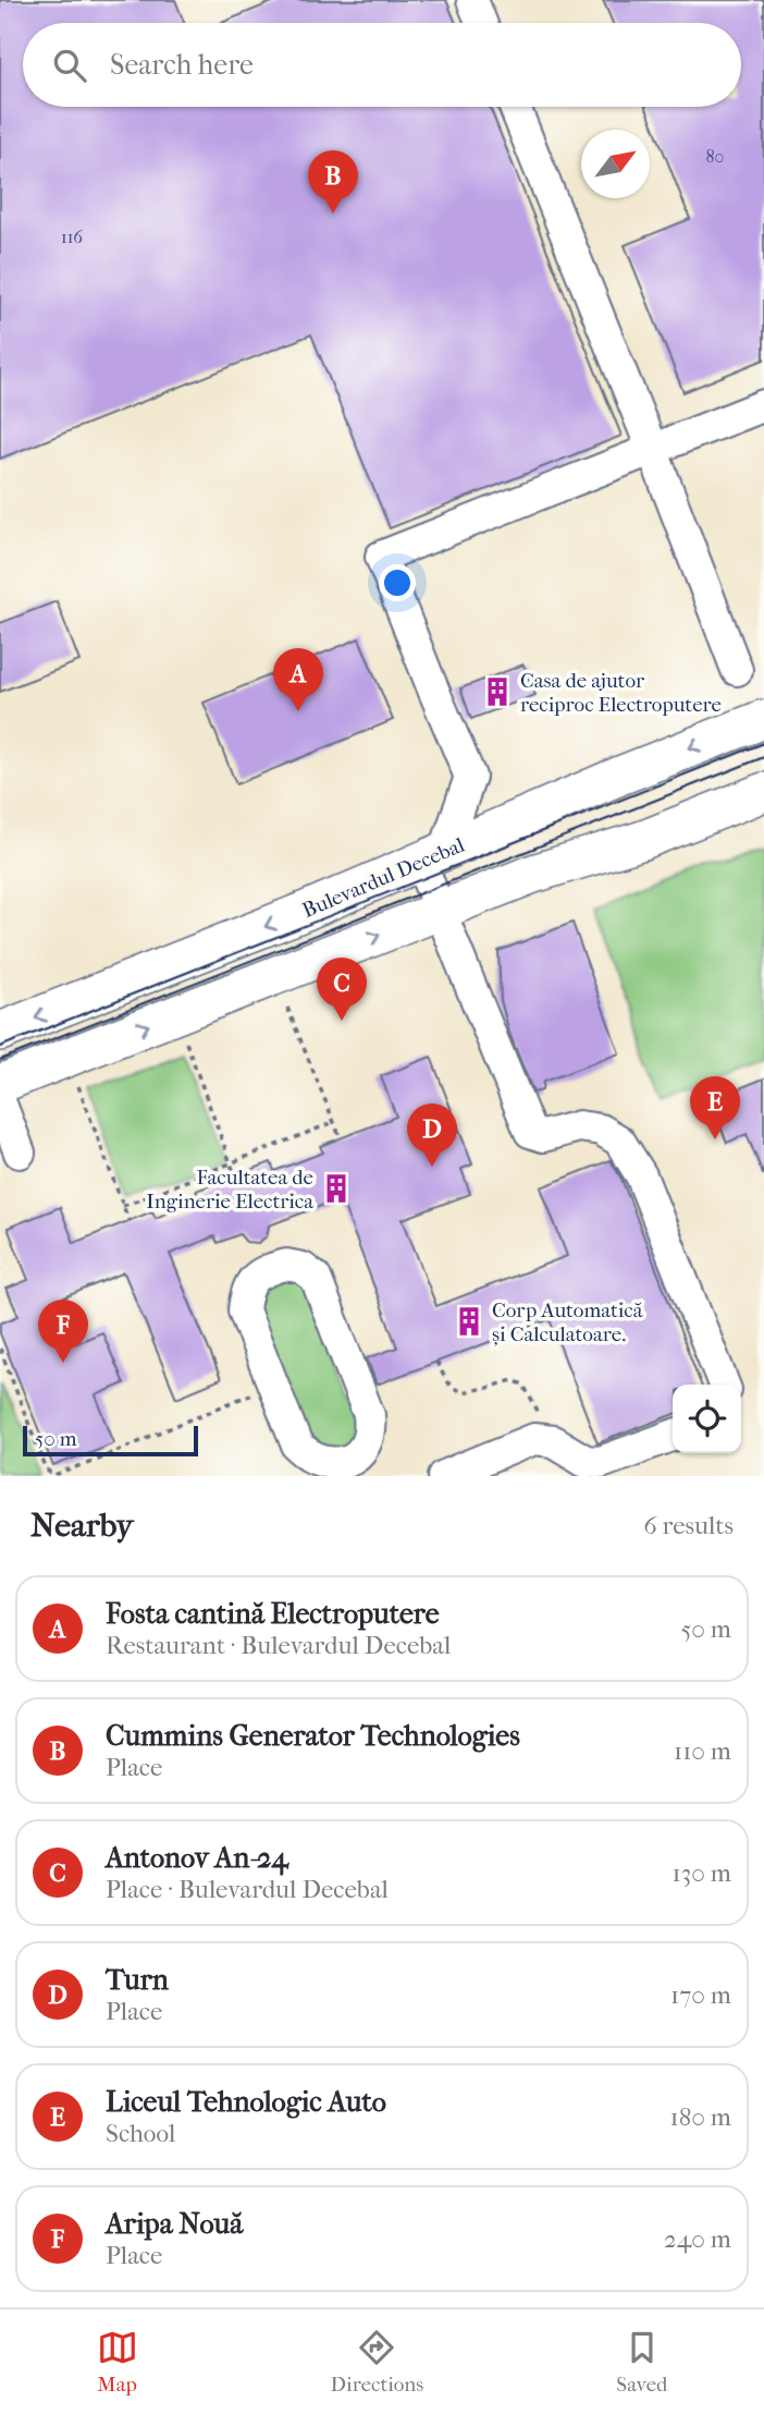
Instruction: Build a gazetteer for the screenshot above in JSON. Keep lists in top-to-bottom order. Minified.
{"streets":{"main road":["Bulevardul Decebal"]},"places":{"building":["Casa de ajutor reciproc Electroputere","Facultatea de Inginerie Electrica","Corp Automatică și Calculatoare."]},"house_numbers":["80","116"],"scale_bar":"50 m","north":"top right","page":{"search":"Search here","pins":["B","A","C","E","D","F"],"scale":"50 m","heading":["Nearby","6 results"],"list":[{"mark":"A","name":"Fosta cantină Electroputere","note":"Restaurant · Bulevardul Decebal","value":"50 m"},{"mark":"B","name":"Cummins Generator Technologies","note":"Place","value":"110 m"},{"mark":"C","name":"Antonov An-24","note":"Place · Bulevardul Decebal","value":"130 m"},{"mark":"D","name":"Turn","note":"Place","value":"170 m"},{"mark":"E","name":"Liceul Tehnologic Auto","note":"School","value":"180 m"},{"mark":"F","name":"Aripa Nouă","note":"Place","value":"240 m"}],"nav":["Map","Directions","Saved"]}}
